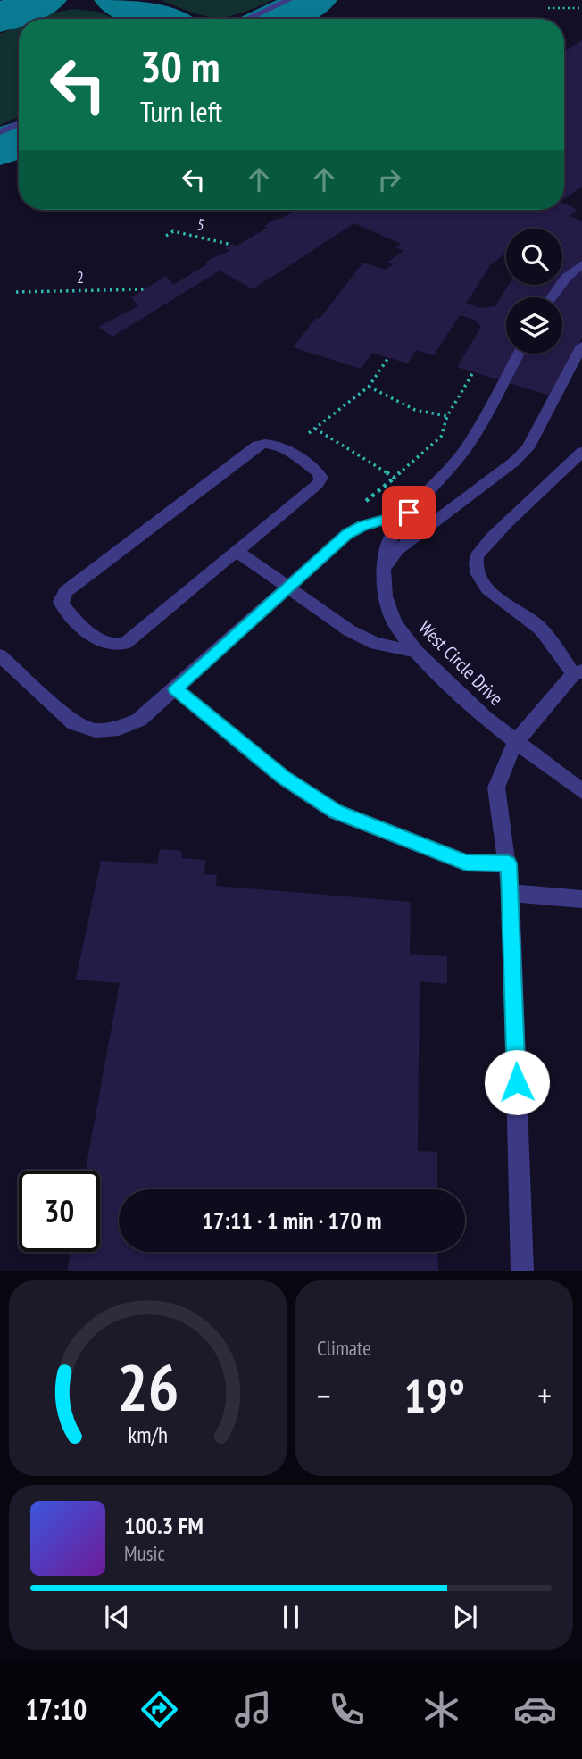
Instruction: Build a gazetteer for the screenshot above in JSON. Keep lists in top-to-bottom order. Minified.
{"streets":{"street":["West Circle Drive"],"path":["5","2"]},"page":{"turn":["30 m","Turn left"],"limit":"30","trip":"17:11 · 1 min · 170 m","tile":"Climate","heat":["−","19°","+"],"song":["100.3 FM","Music"],"tabs":"17:10","gauge":["26","km/h"]}}
